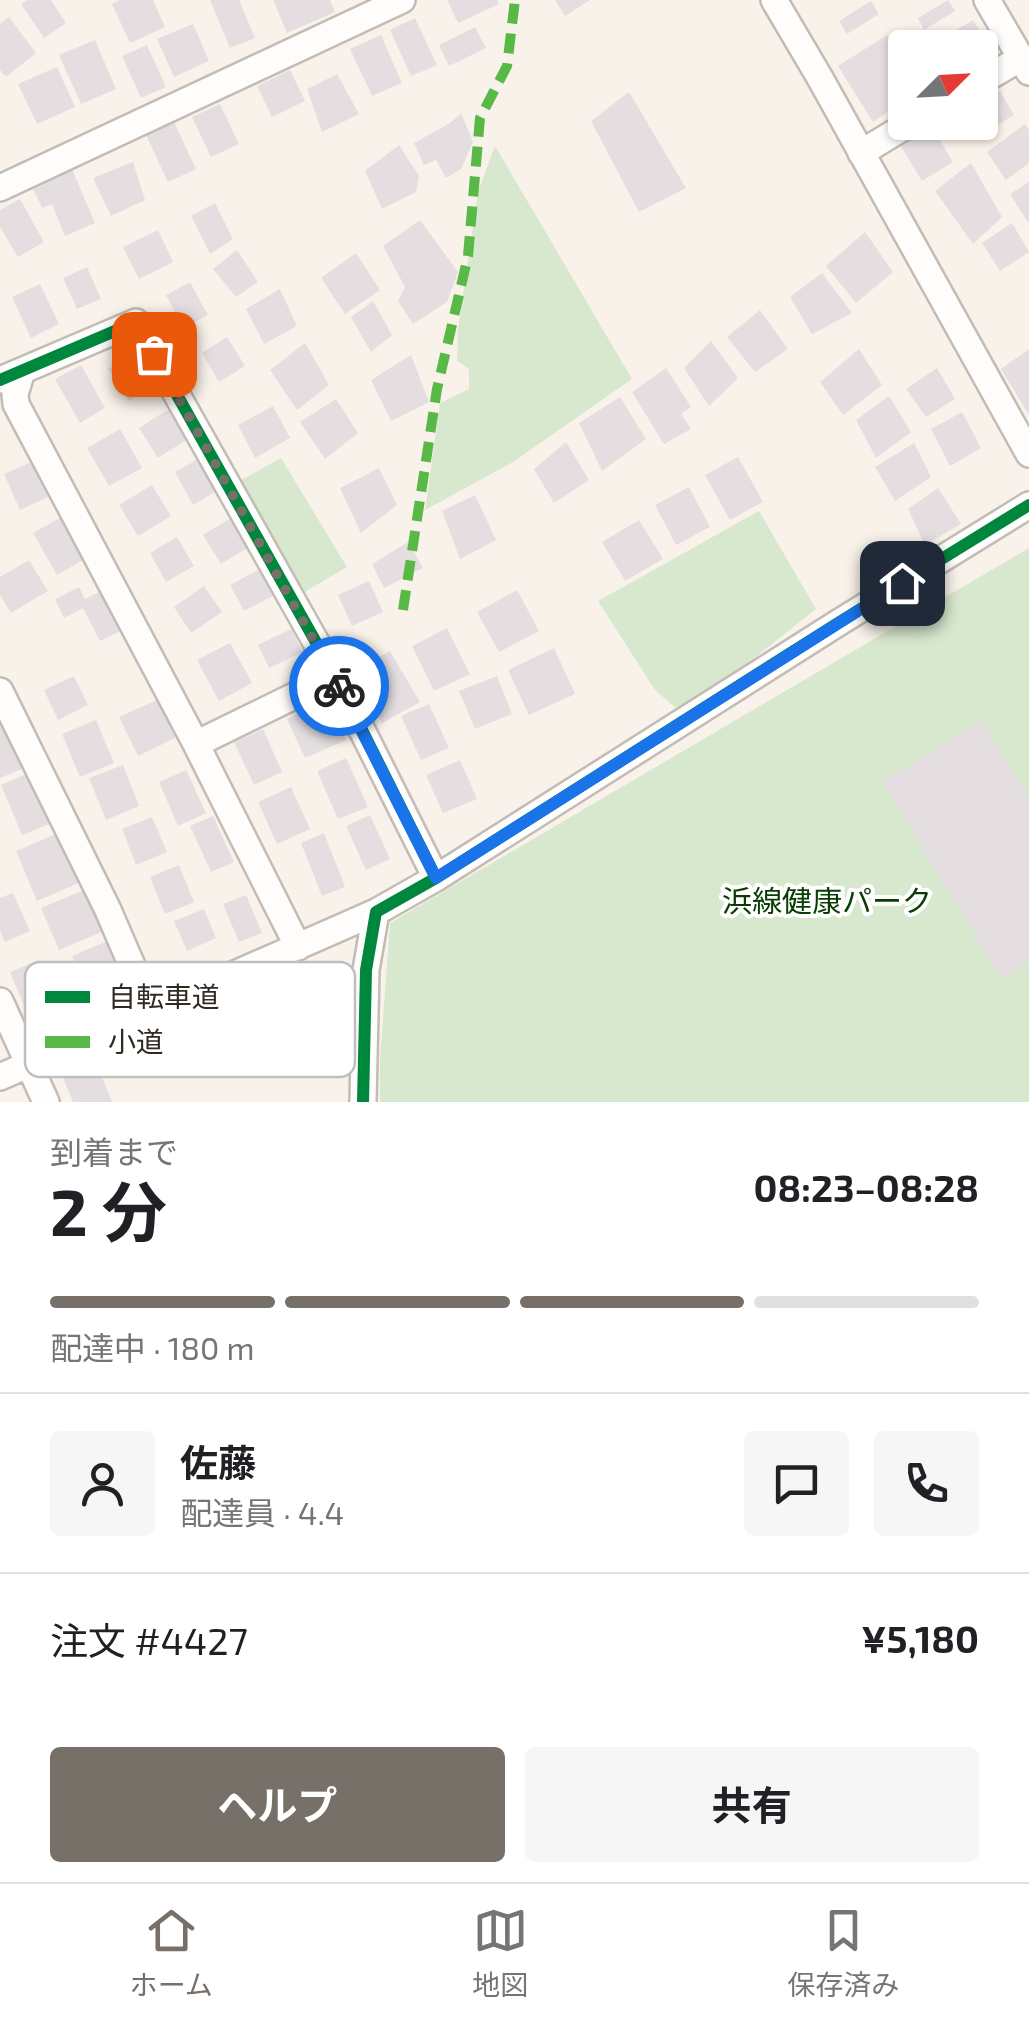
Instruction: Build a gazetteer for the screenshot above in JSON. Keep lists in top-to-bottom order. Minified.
{"parks":["浜線健康パーク"],"legend":["自転車道","小道"],"north":"top right","page":{"heading":["2 分","到着まで","08:23–08:28"],"panel":["佐藤","配達員 · 4.4","注文 #4427","¥5,180"],"bar":"配達中 · 180 m","buttons":["ヘルプ","共有"],"tabs":["ホーム","地図","保存済み"]}}
